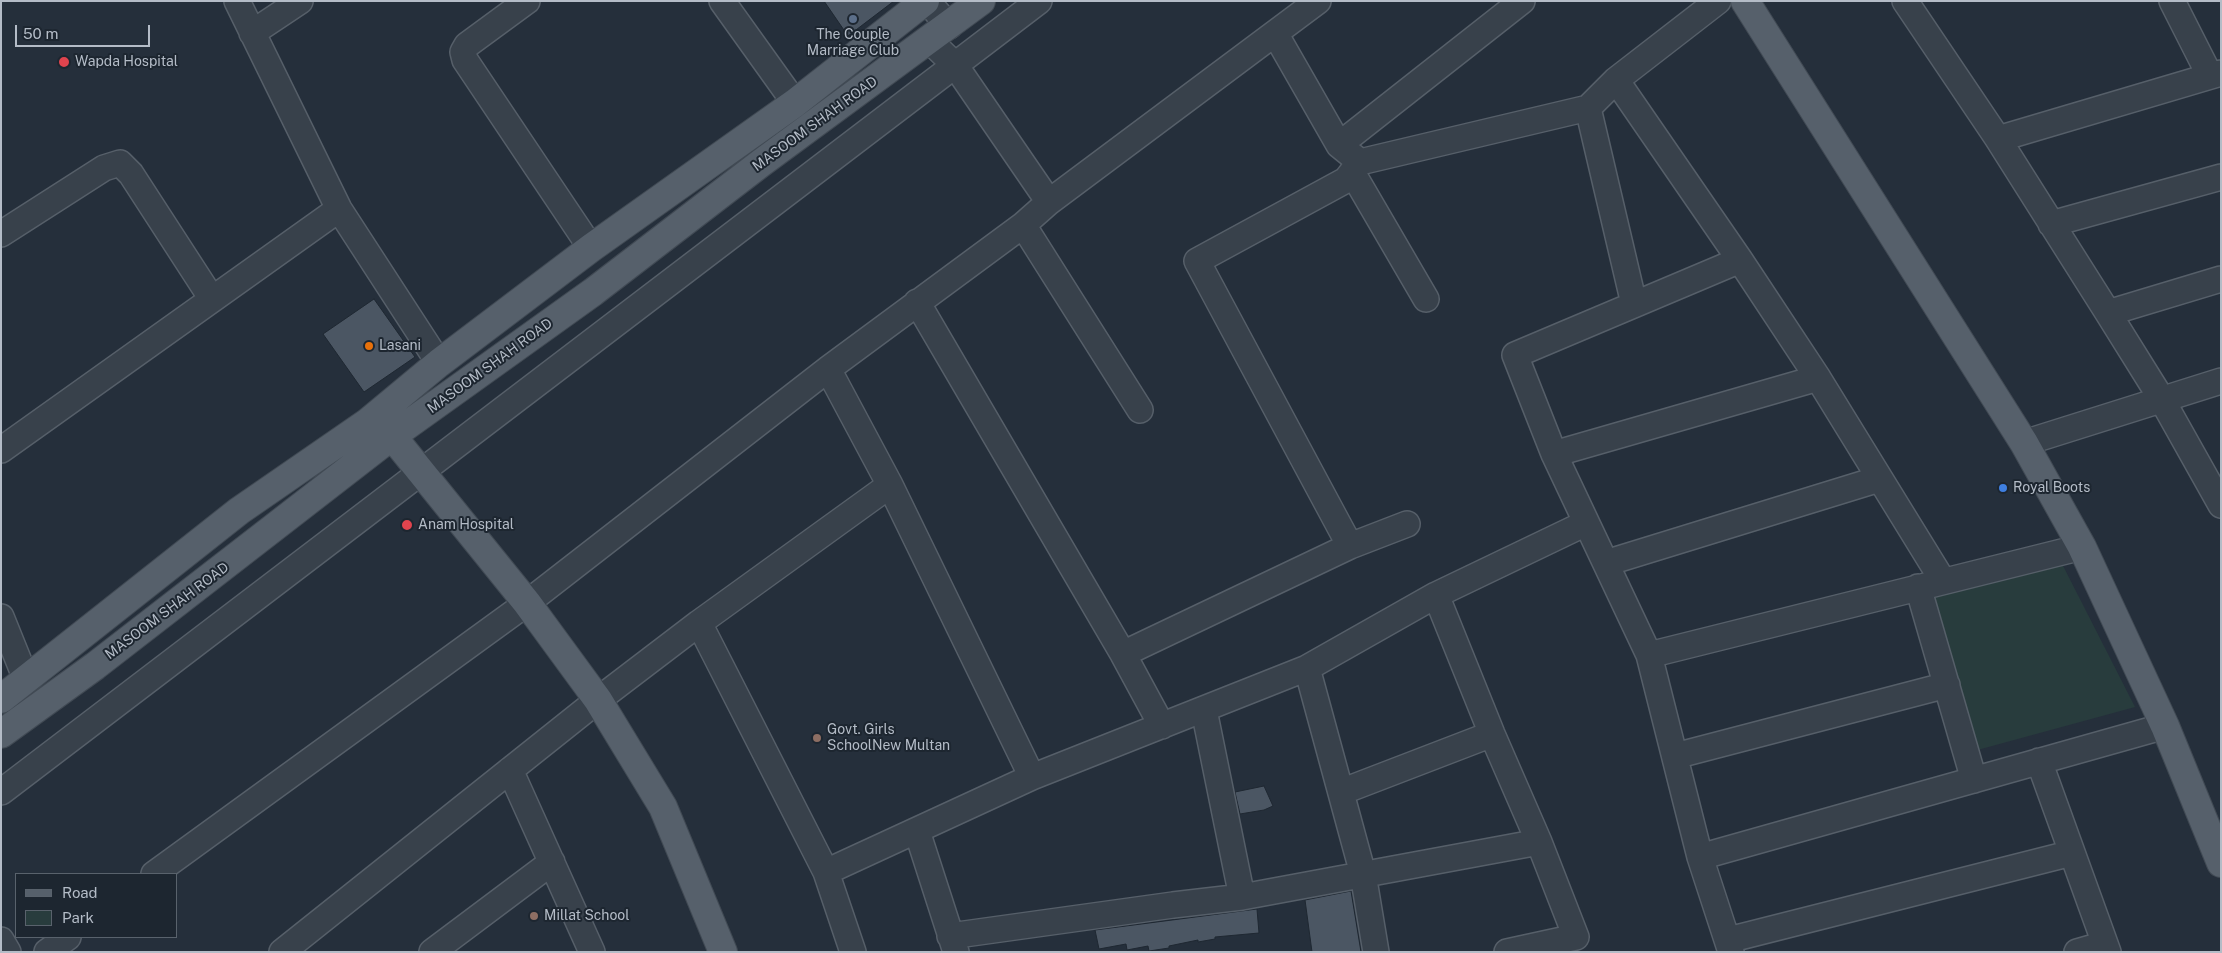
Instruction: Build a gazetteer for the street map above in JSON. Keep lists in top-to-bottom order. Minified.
{"streets":{"main road":["MASOOM SHAH ROAD"]},"places":["The Couple Marriage Club","Wapda Hospital","Lasani","Royal Boots","Anam Hospital","Govt. Girls SchoolNew Multan","Millat School"],"legend":["Road","Park"],"scale_bar":"50 m"}
